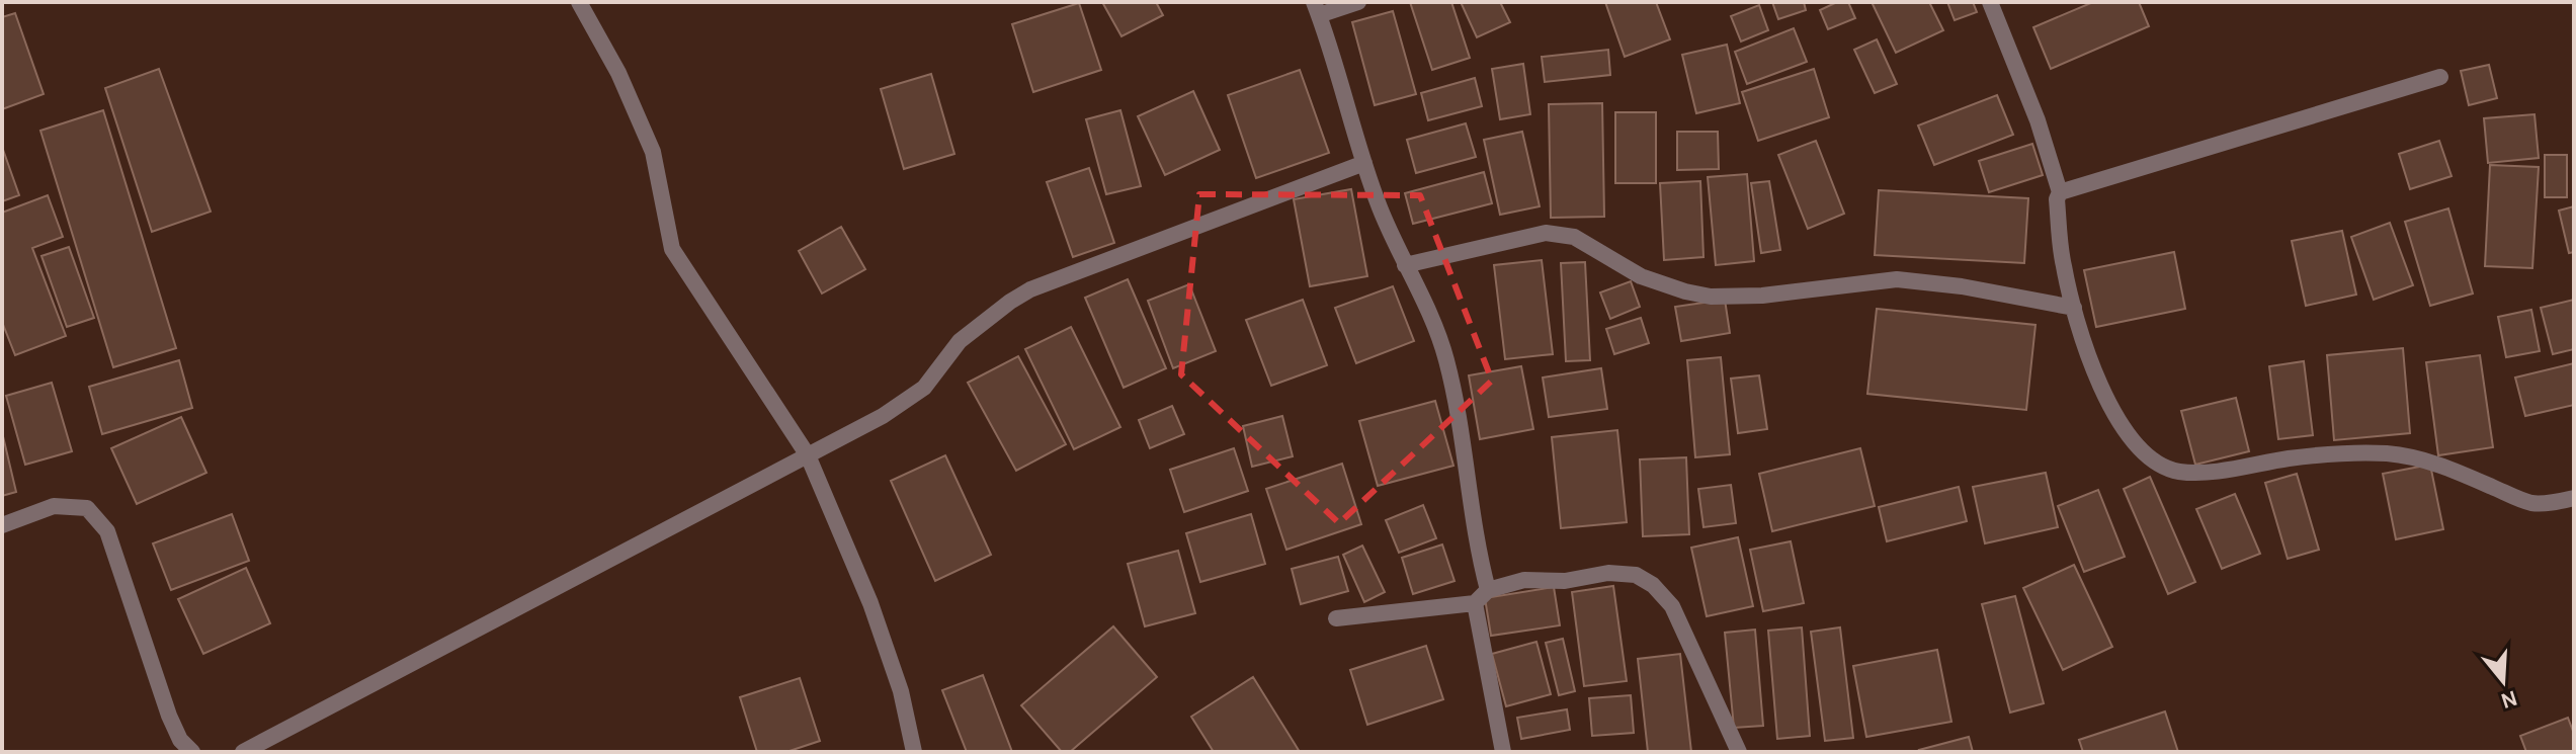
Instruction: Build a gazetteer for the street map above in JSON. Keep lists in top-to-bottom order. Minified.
{"north":"bottom"}
